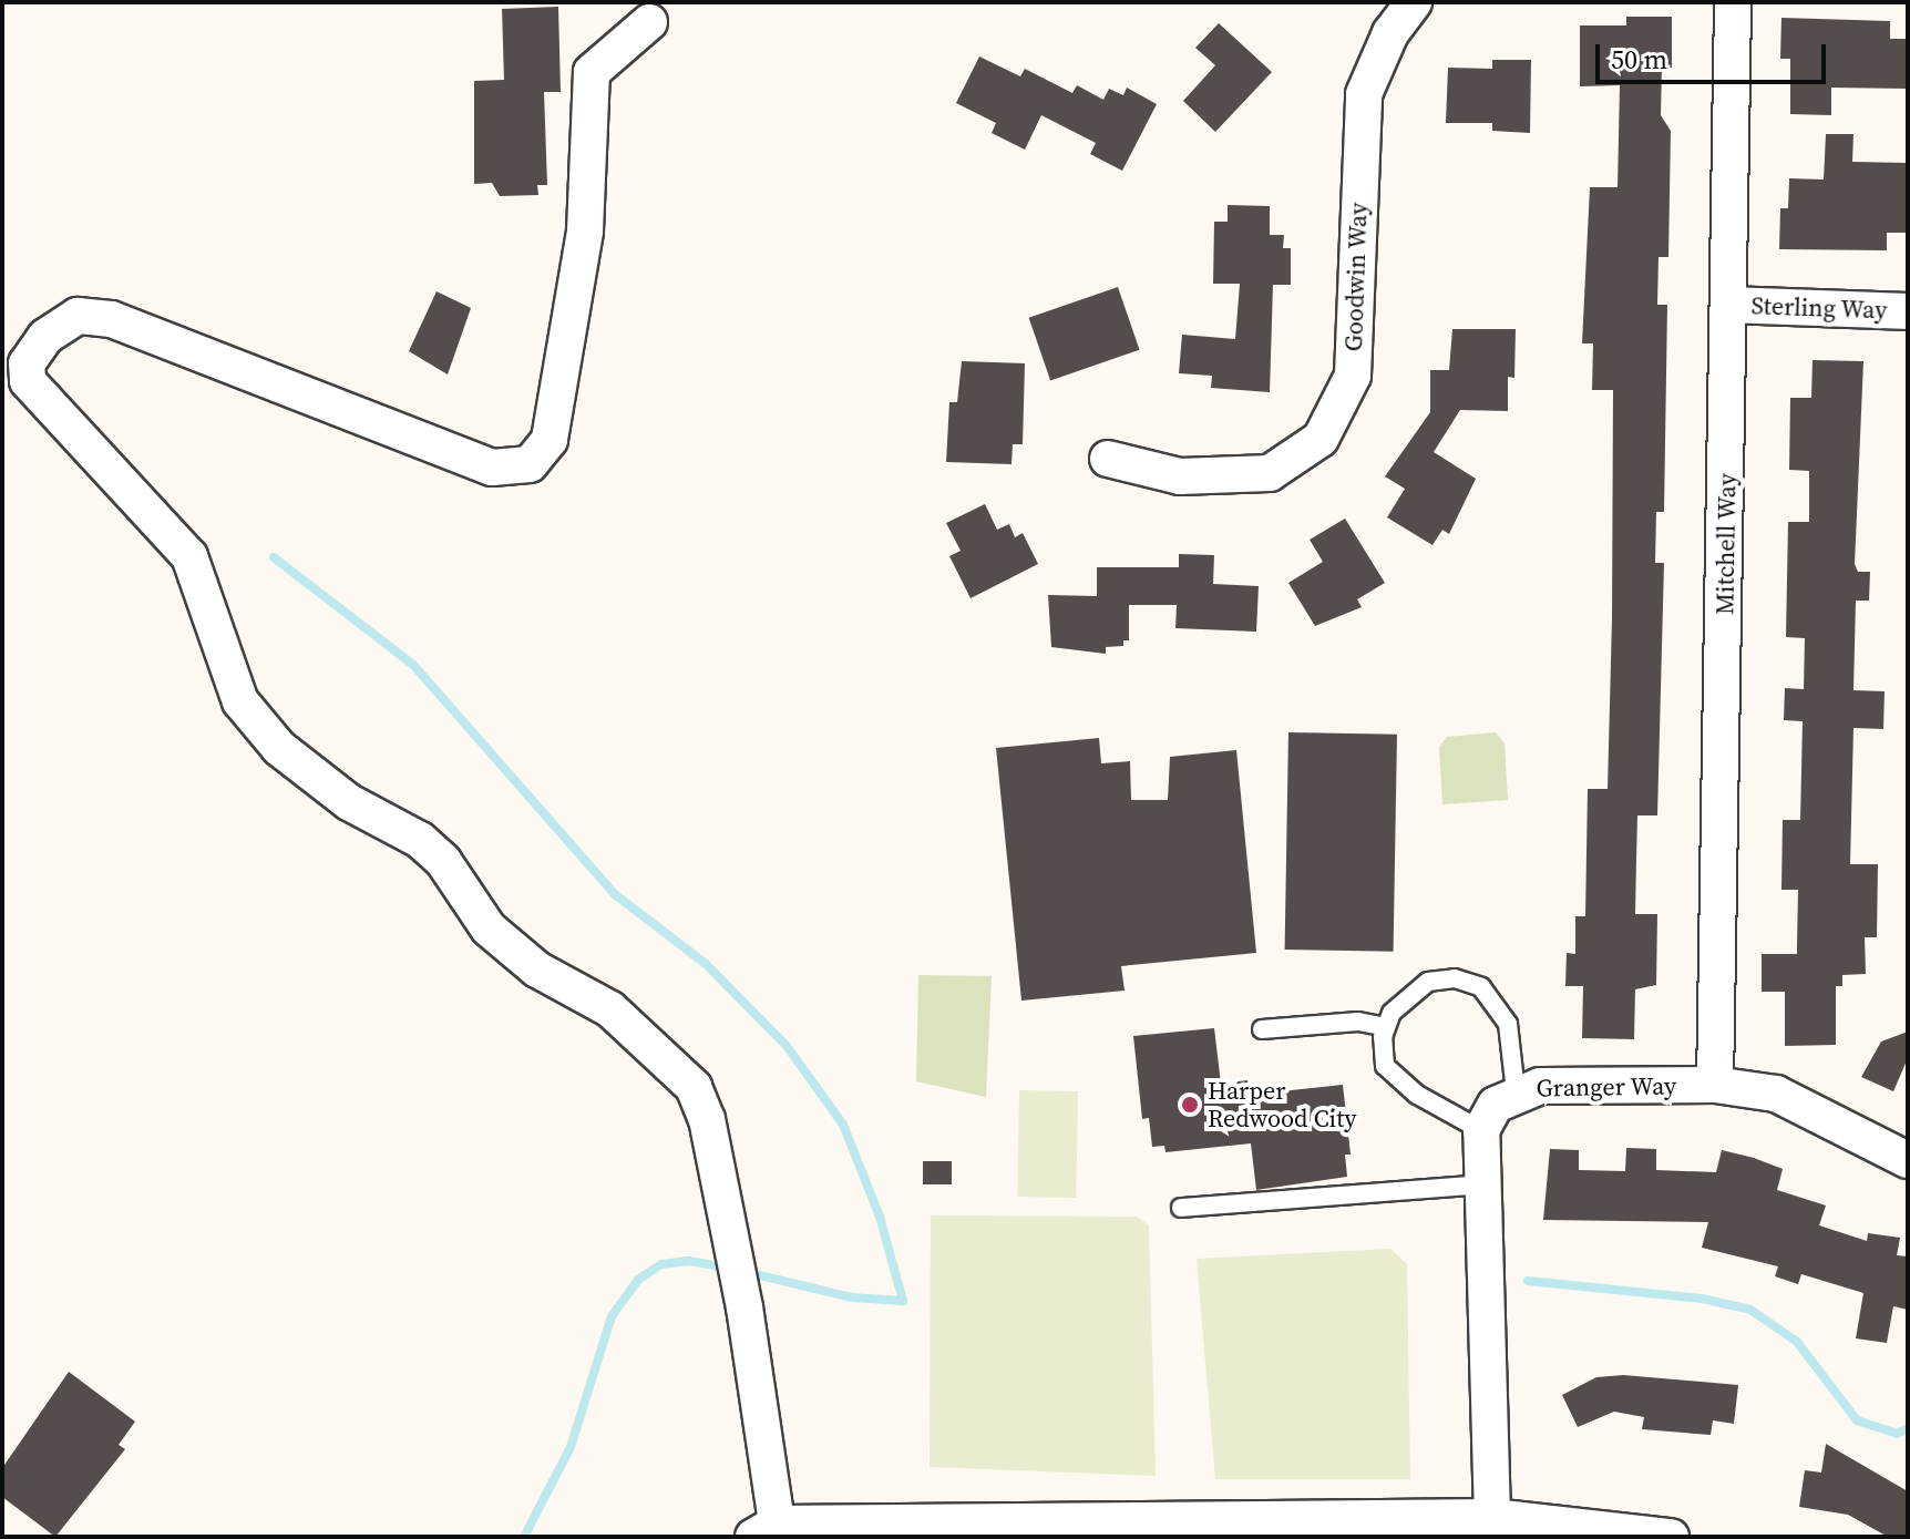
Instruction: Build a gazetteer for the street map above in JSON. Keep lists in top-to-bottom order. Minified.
{"streets":{"street":["Goodwin Way","Sterling Way","Mitchell Way","Granger Way"]},"crossings":[["Sterling Way","Mitchell Way"],["Mitchell Way","Granger Way"]],"places":["Harper Redwood City"],"scale_bar":"50 m"}
